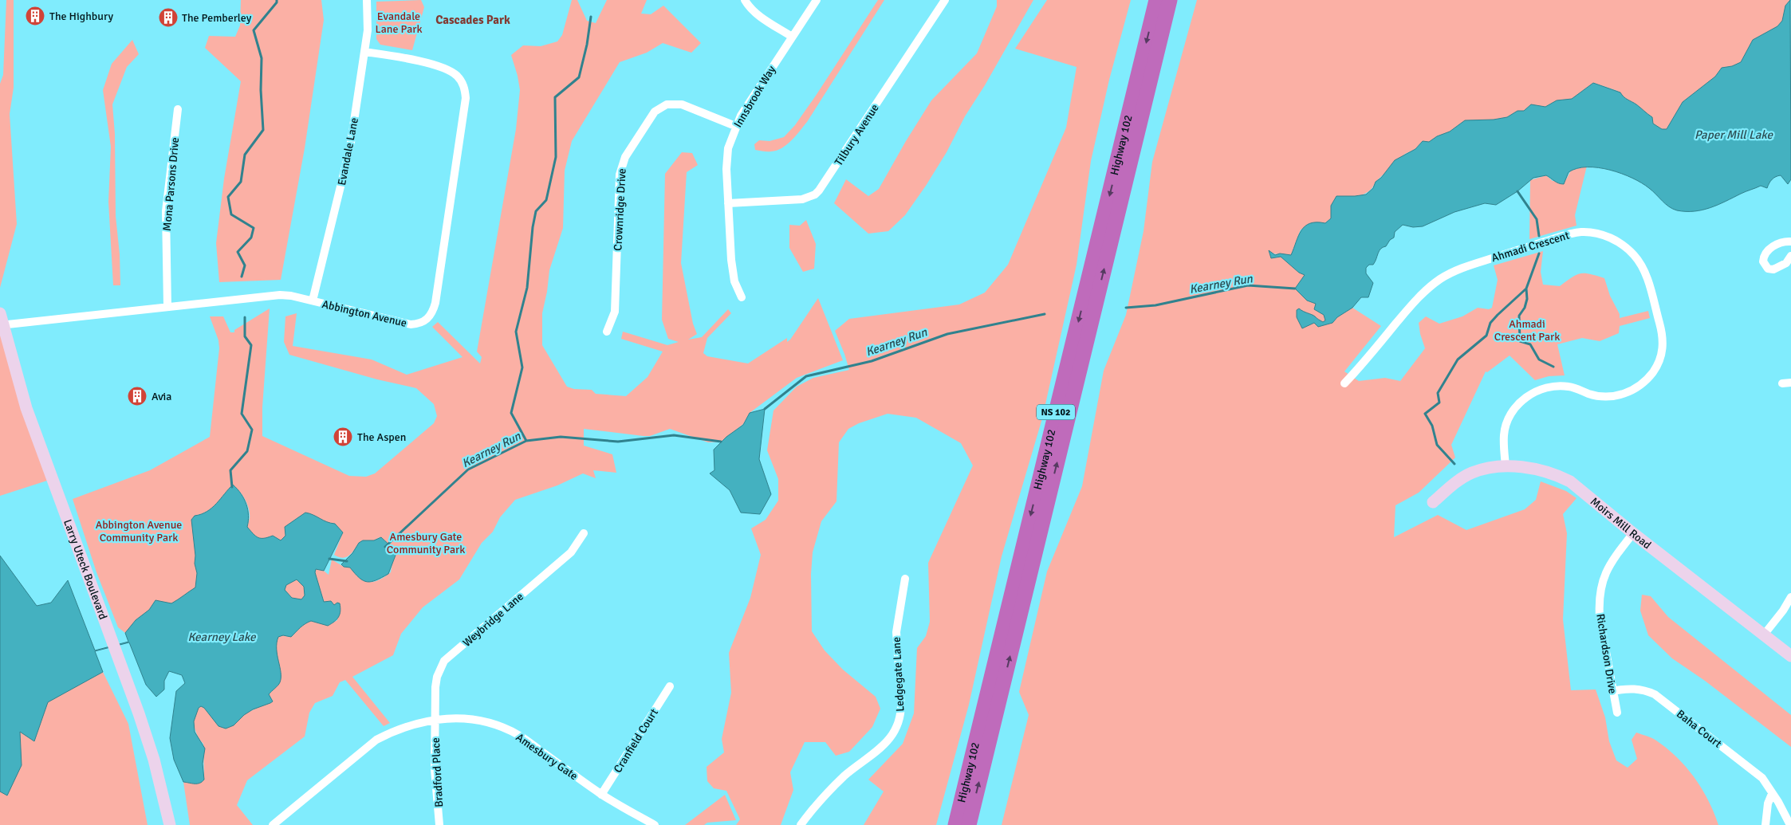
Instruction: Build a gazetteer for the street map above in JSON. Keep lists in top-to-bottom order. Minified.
{"streets":{"highway":["Highway 102","NS 102"],"main road":["Moirs Mill Road","Larry Uteck Boulevard"],"street":["Innsbrook Way","Tilbury Avenue","Evandale Lane","Mona Parsons Drive","Crownridge Drive","Ahmadi Crescent","Abbington Avenue","Weybridge Lane","Richardson Drive","Ledgegate Lane","Baha Court","Cranfield Court","Amesbury Gate","Bradford Place"]},"crossings":[["Innsbrook Way","Tilbury Avenue"],["Innsbrook Way","Crownridge Drive"],["Evandale Lane","Abbington Avenue"],["Mona Parsons Drive","Abbington Avenue"],["Ahmadi Crescent","Moirs Mill Road"],["Abbington Avenue","Larry Uteck Boulevard"],["Moirs Mill Road","Richardson Drive"],["Weybridge Lane","Amesbury Gate"],["Weybridge Lane","Bradford Place"],["Richardson Drive","Baha Court"],["Cranfield Court","Amesbury Gate"],["Amesbury Gate","Bradford Place"]],"districts":["Cascades Park"],"water":["Paper Mill Lake","Kearney Run","Kearney Lake"],"parks":["Evandale Lane Park","Ahmadi Crescent Park","Abbington Avenue Community Park","Amesbury Gate Community Park"],"places":{"building":["The Highbury","The Pemberley","Avia","The Aspen"]}}
